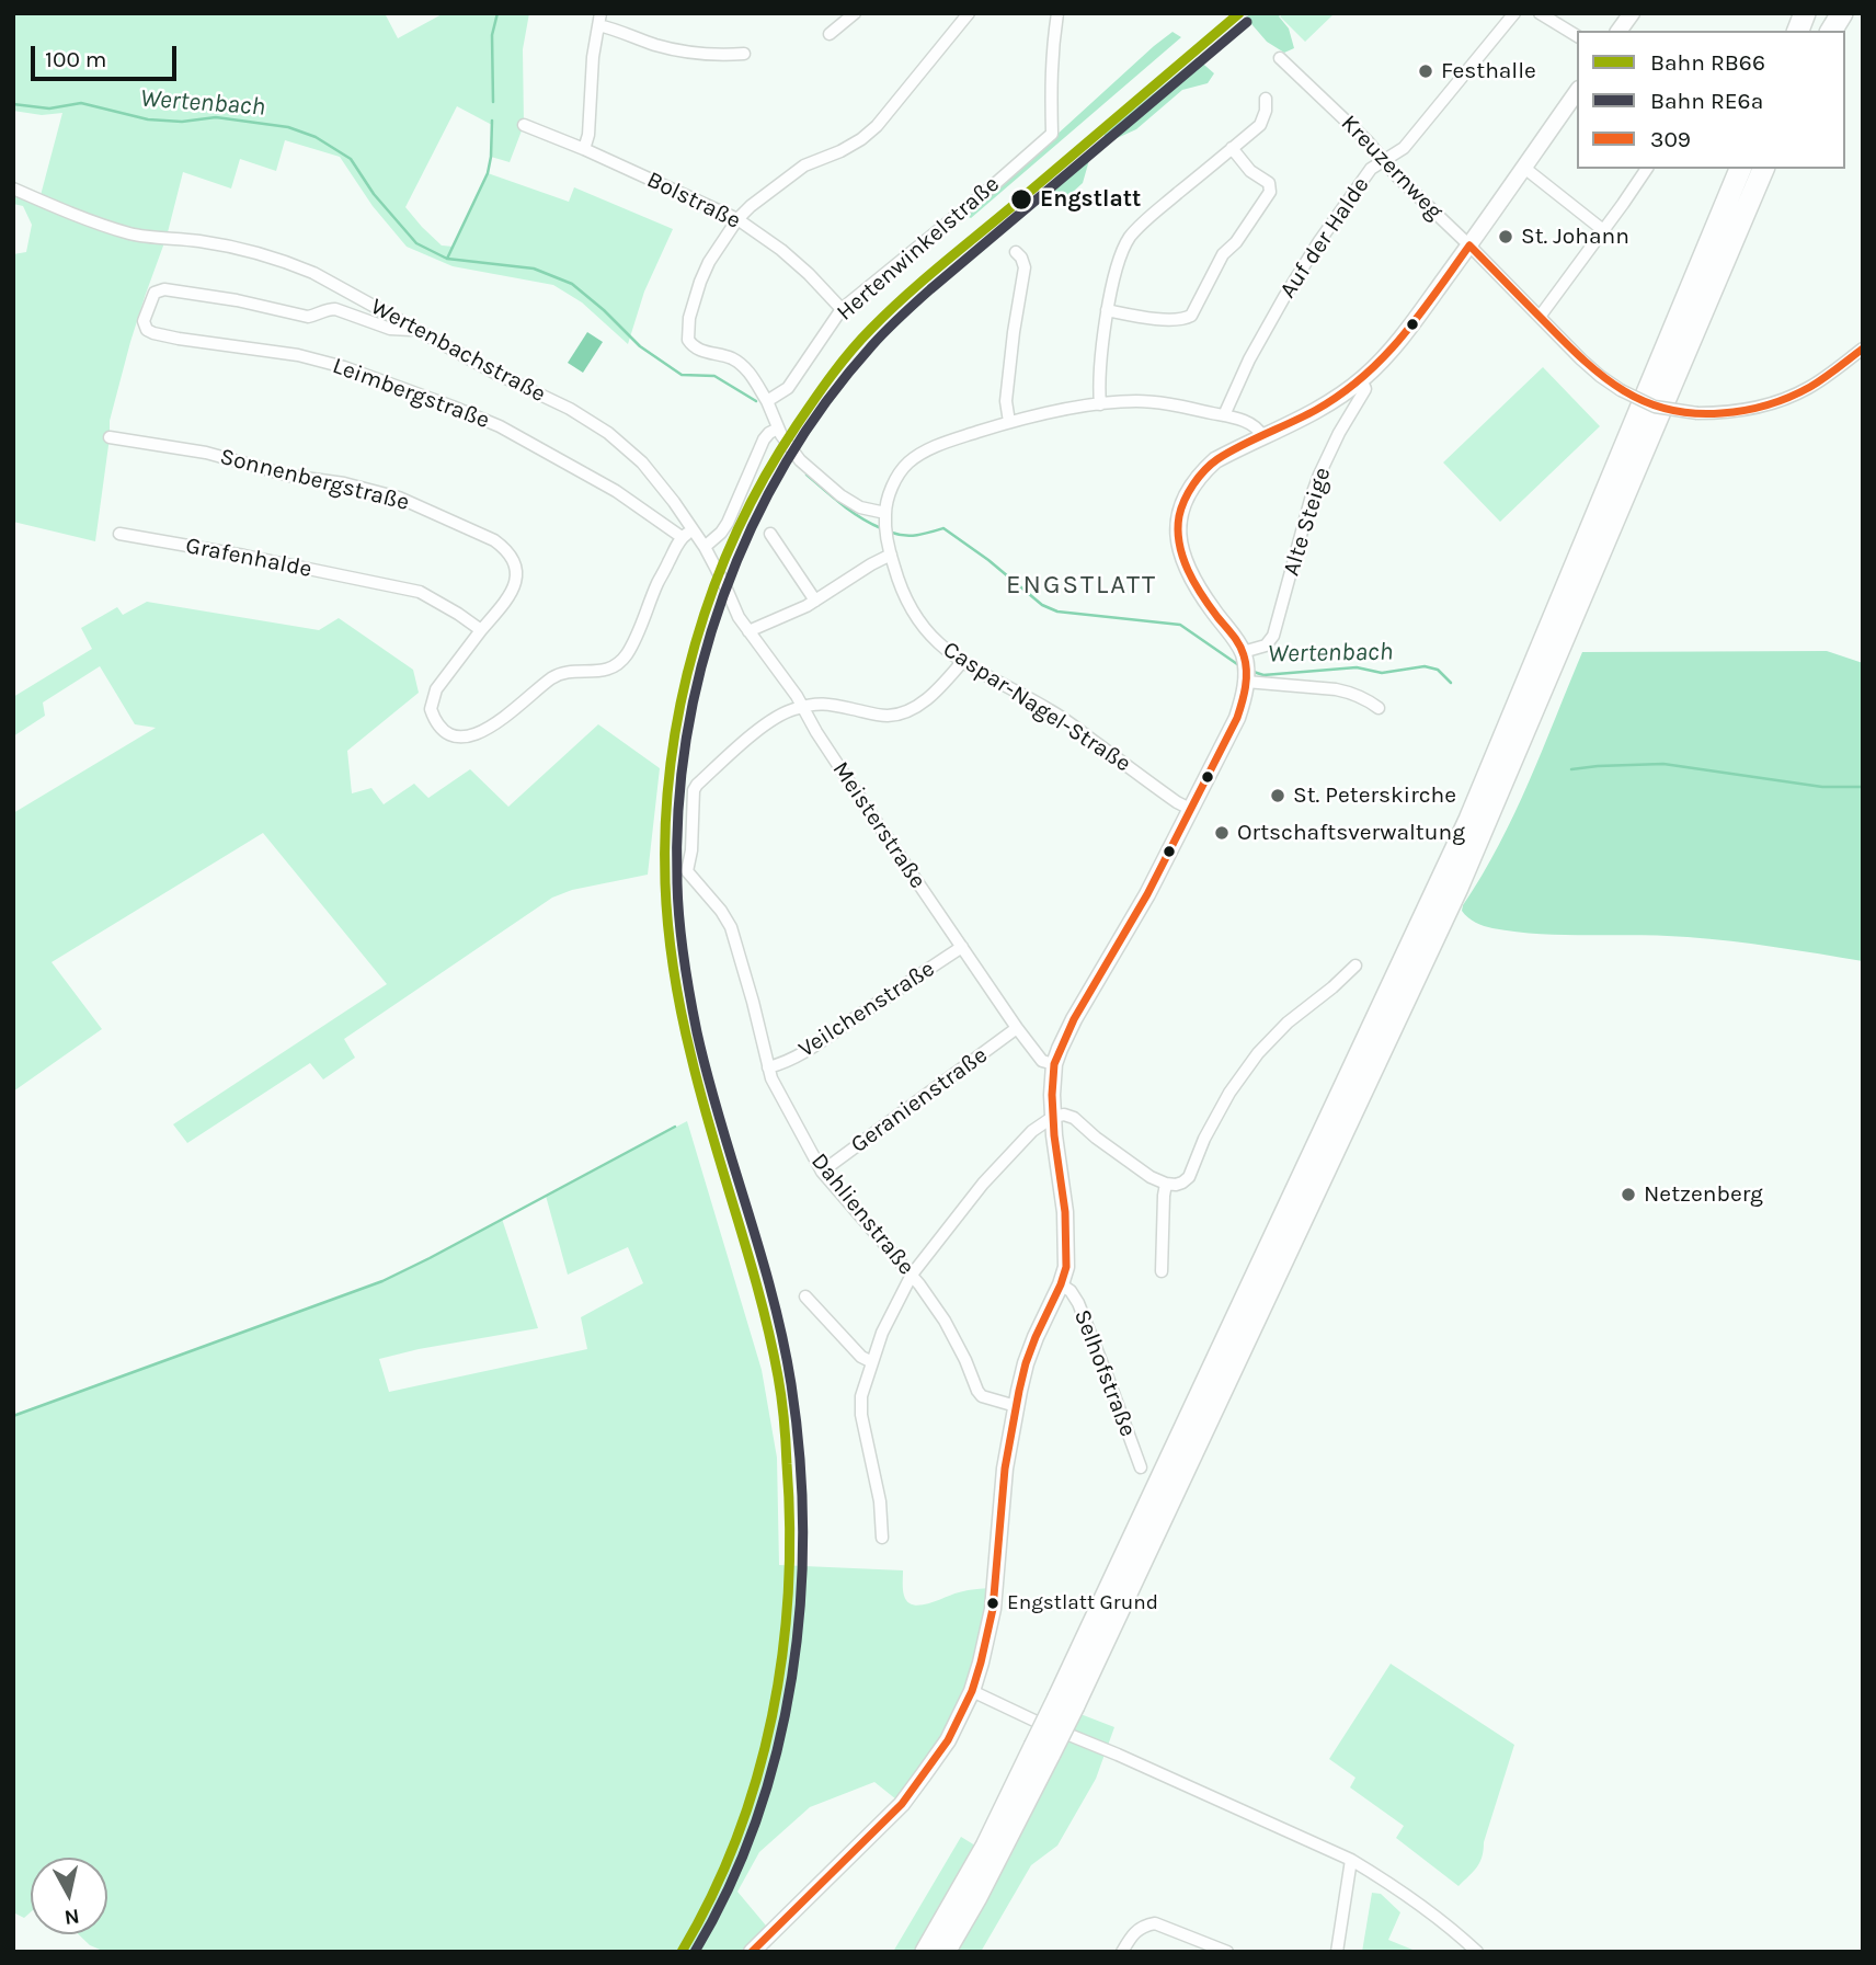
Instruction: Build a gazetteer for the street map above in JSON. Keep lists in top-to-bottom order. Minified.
{"streets":{"street":["Kreuzernweg","Bolstraße","Auf der Halde","Hertenwinkelstraße","Wertenbachstraße","Leimbergstraße","Sonnenbergstraße","Alte Steige","Grafenhalde","Caspar-Nagel-Straße","Meisterstraße","Veilchenstraße","Geranienstraße","Dahlienstraße","Selhofstraße"]},"crossings":[["Kreuzernweg","Auf der Halde"],["Bolstraße","Hertenwinkelstraße"],["Auf der Halde","Caspar-Nagel-Straße"],["Wertenbachstraße","Leimbergstraße"],["Wertenbachstraße","Sonnenbergstraße"],["Wertenbachstraße","Meisterstraße"],["Leimbergstraße","Sonnenbergstraße"],["Sonnenbergstraße","Grafenhalde"],["Meisterstraße","Veilchenstraße"],["Meisterstraße","Geranienstraße"],["Meisterstraße","Dahlienstraße"],["Veilchenstraße","Dahlienstraße"],["Geranienstraße","Dahlienstraße"]],"districts":["ENGSTLATT"],"water":["Wertenbach"],"places":["Festhalle","Engstlatt","St. Johann","St. Peterskirche","Ortschaftsverwaltung","Netzenberg","Engstlatt Grund"],"lines":["rail line RB66","rail line RE6a","transit line 309"],"legend":["Bahn RB66","Bahn RE6a","309"],"scale_bar":"100 m","north":"bottom"}
